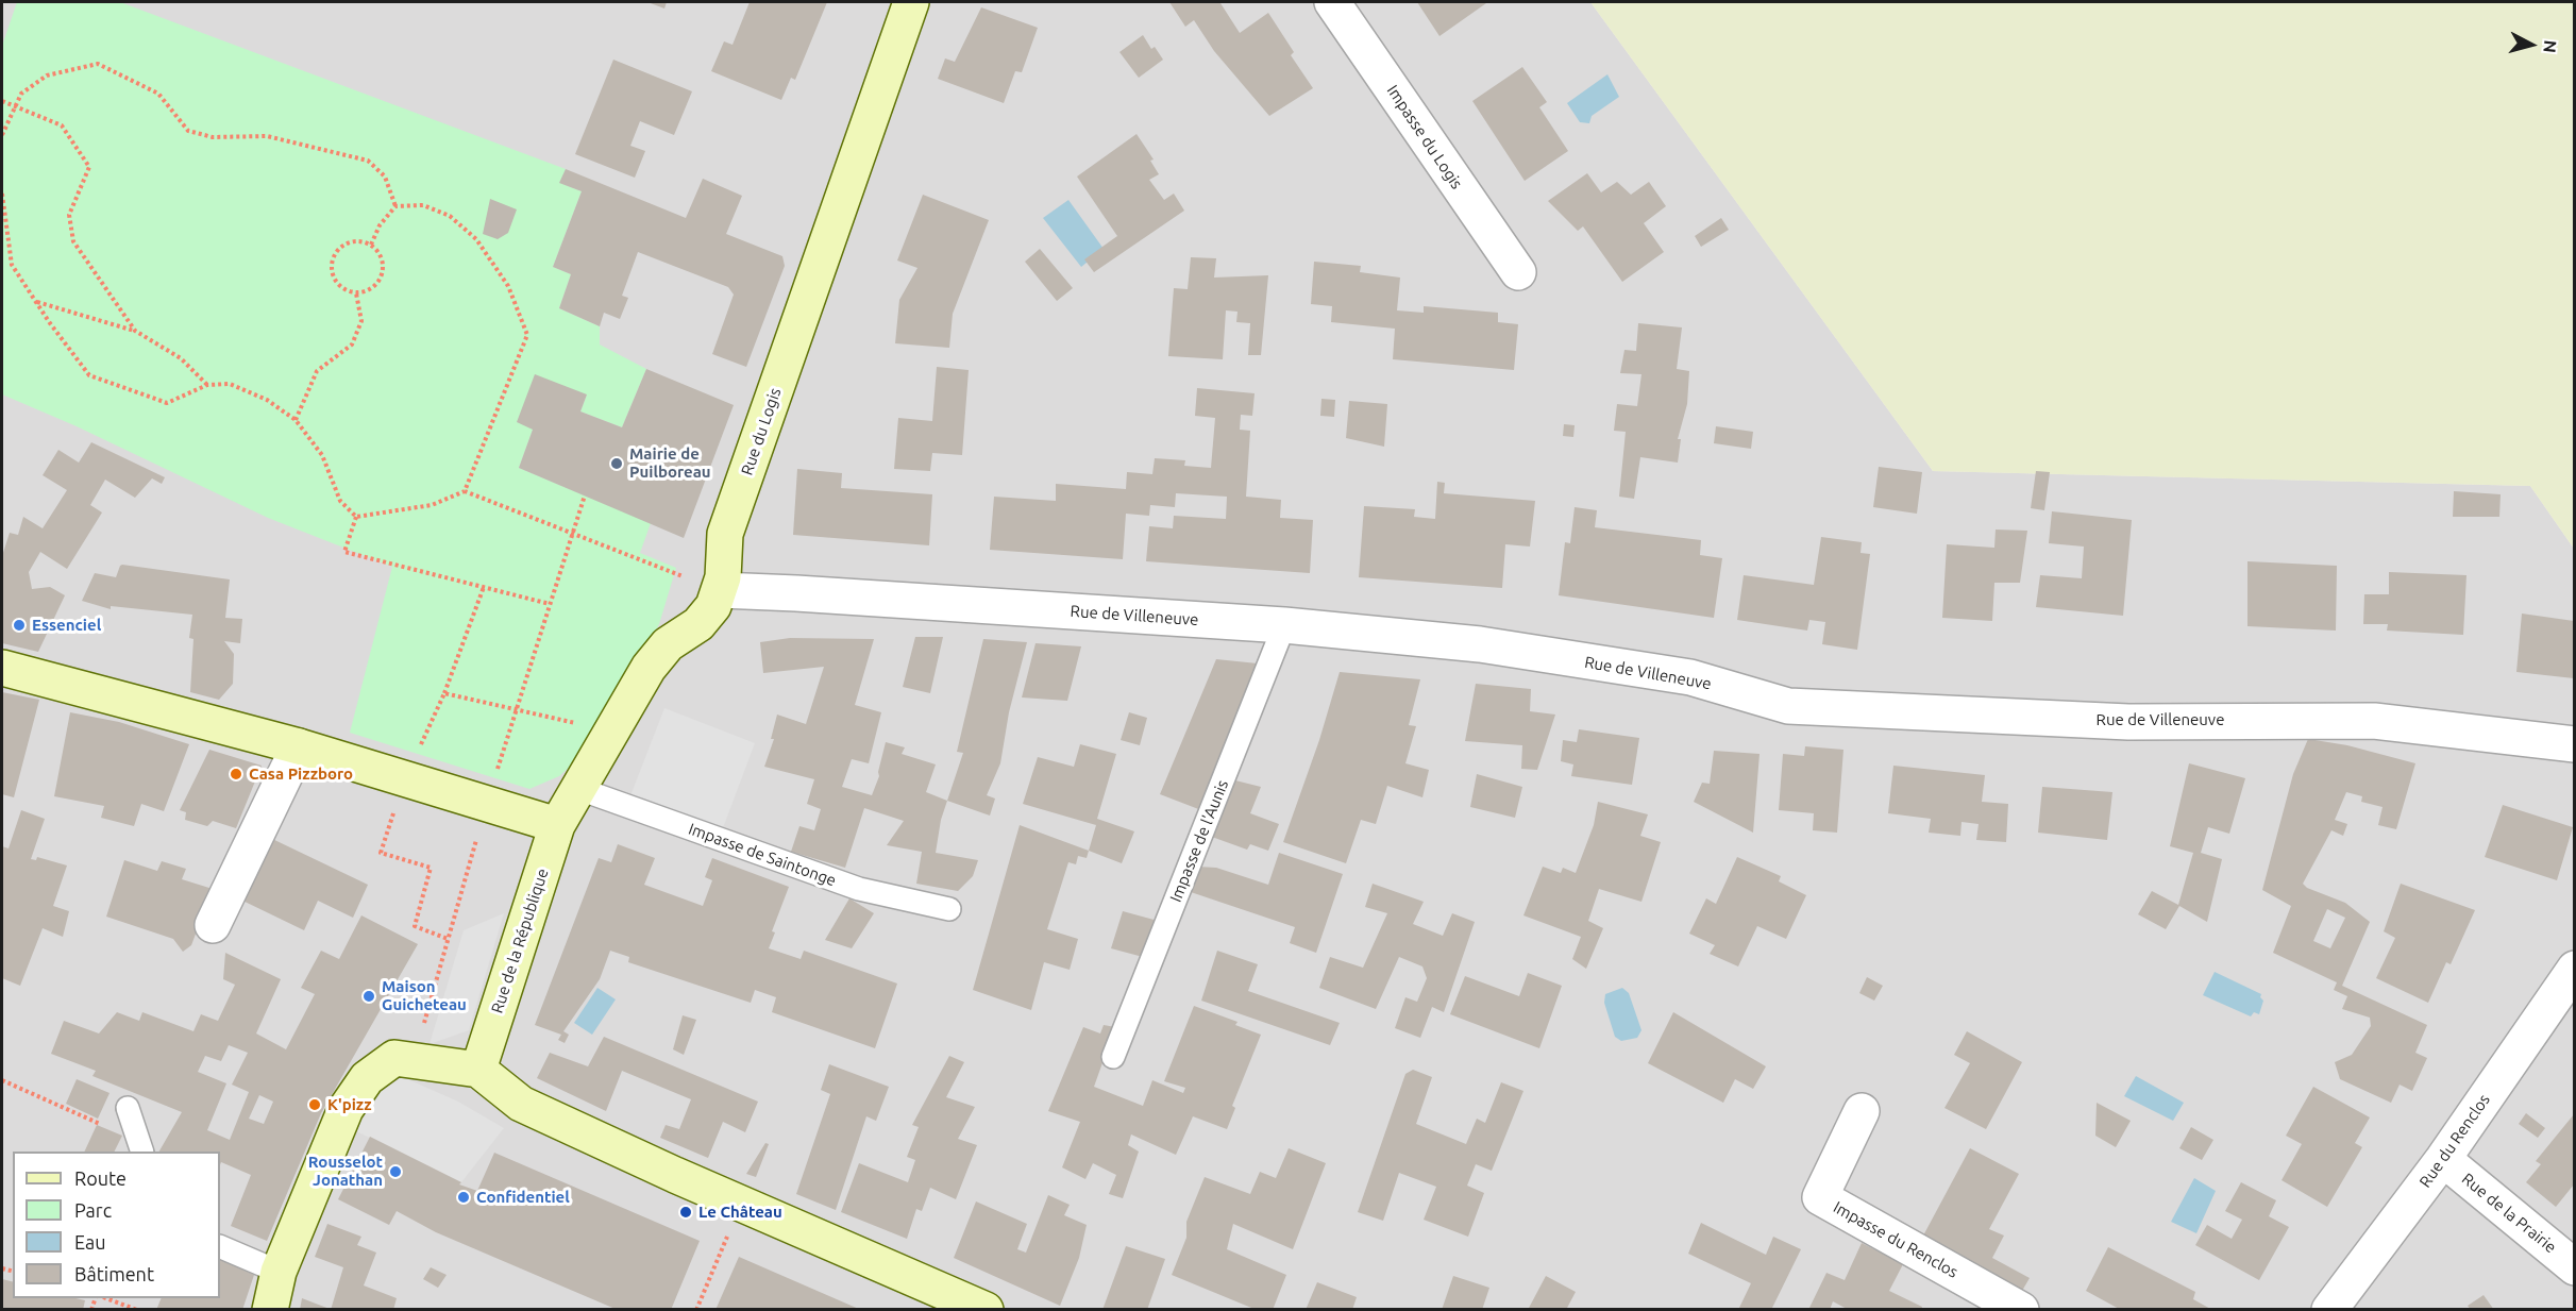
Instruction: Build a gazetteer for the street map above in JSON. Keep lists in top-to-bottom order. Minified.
{"streets":{"main road":["Rue du Logis","Rue de la République"],"street":["Impasse du Logis","Rue de Villeneuve","Rue du Renclos","Rue de la Prairie","Impasse du Renclos"],"lane":["Impasse de l'Aunis","Impasse de Saintonge"]},"crossings":[["Rue du Logis","Rue de Villeneuve"],["Rue du Logis","Impasse de Saintonge"],["Rue du Logis","Rue de la République"],["Rue de Villeneuve","Impasse de l'Aunis"],["Rue du Renclos","Rue de la Prairie"]],"places":["Mairie de Puilboreau","Essenciel","Casa Pizzboro","Maison Guicheteau","K'pizz","Rousselot Jonathan","Confidentiel","Le Château"],"legend":["Route","Parc","Eau","Bâtiment"],"north":"right"}
